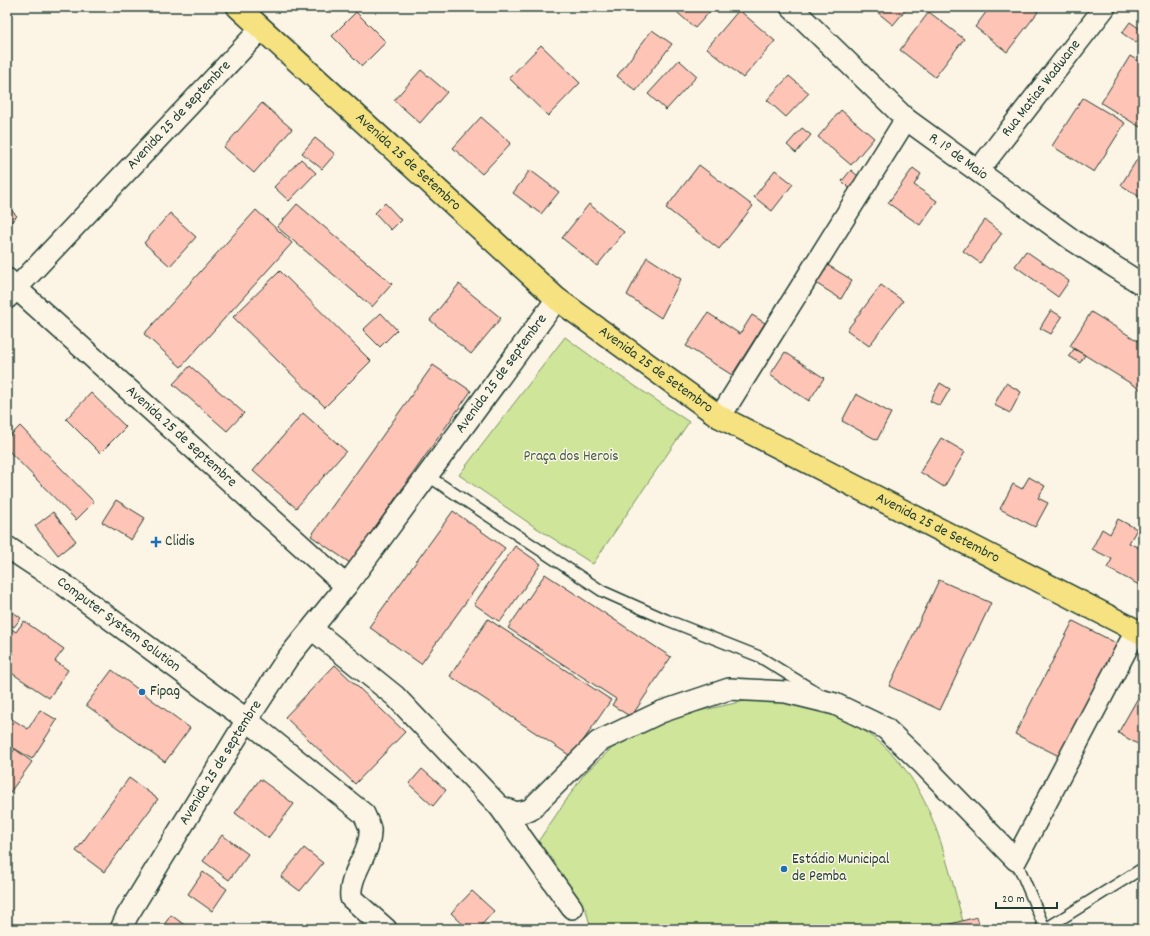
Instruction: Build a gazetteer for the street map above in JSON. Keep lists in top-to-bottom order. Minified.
{"streets":{"highway":["Avenida 25 de Setembro"],"street":["Rua Matias Wadwane","Avenida 25 de septembre","R. 1º de Maio","Computer System Solution"]},"crossings":[["Rua Matias Wadwane","R. 1º de Maio"],["Avenida 25 de septembre","Avenida 25 de Setembro"],["Avenida 25 de septembre","Computer System Solution"]],"parks":["Praça dos Herois"],"places":{"health":["Clidis"],"other":["Fipag","Estádio Municipal de Pemba"]},"scale_bar":"20 m"}
